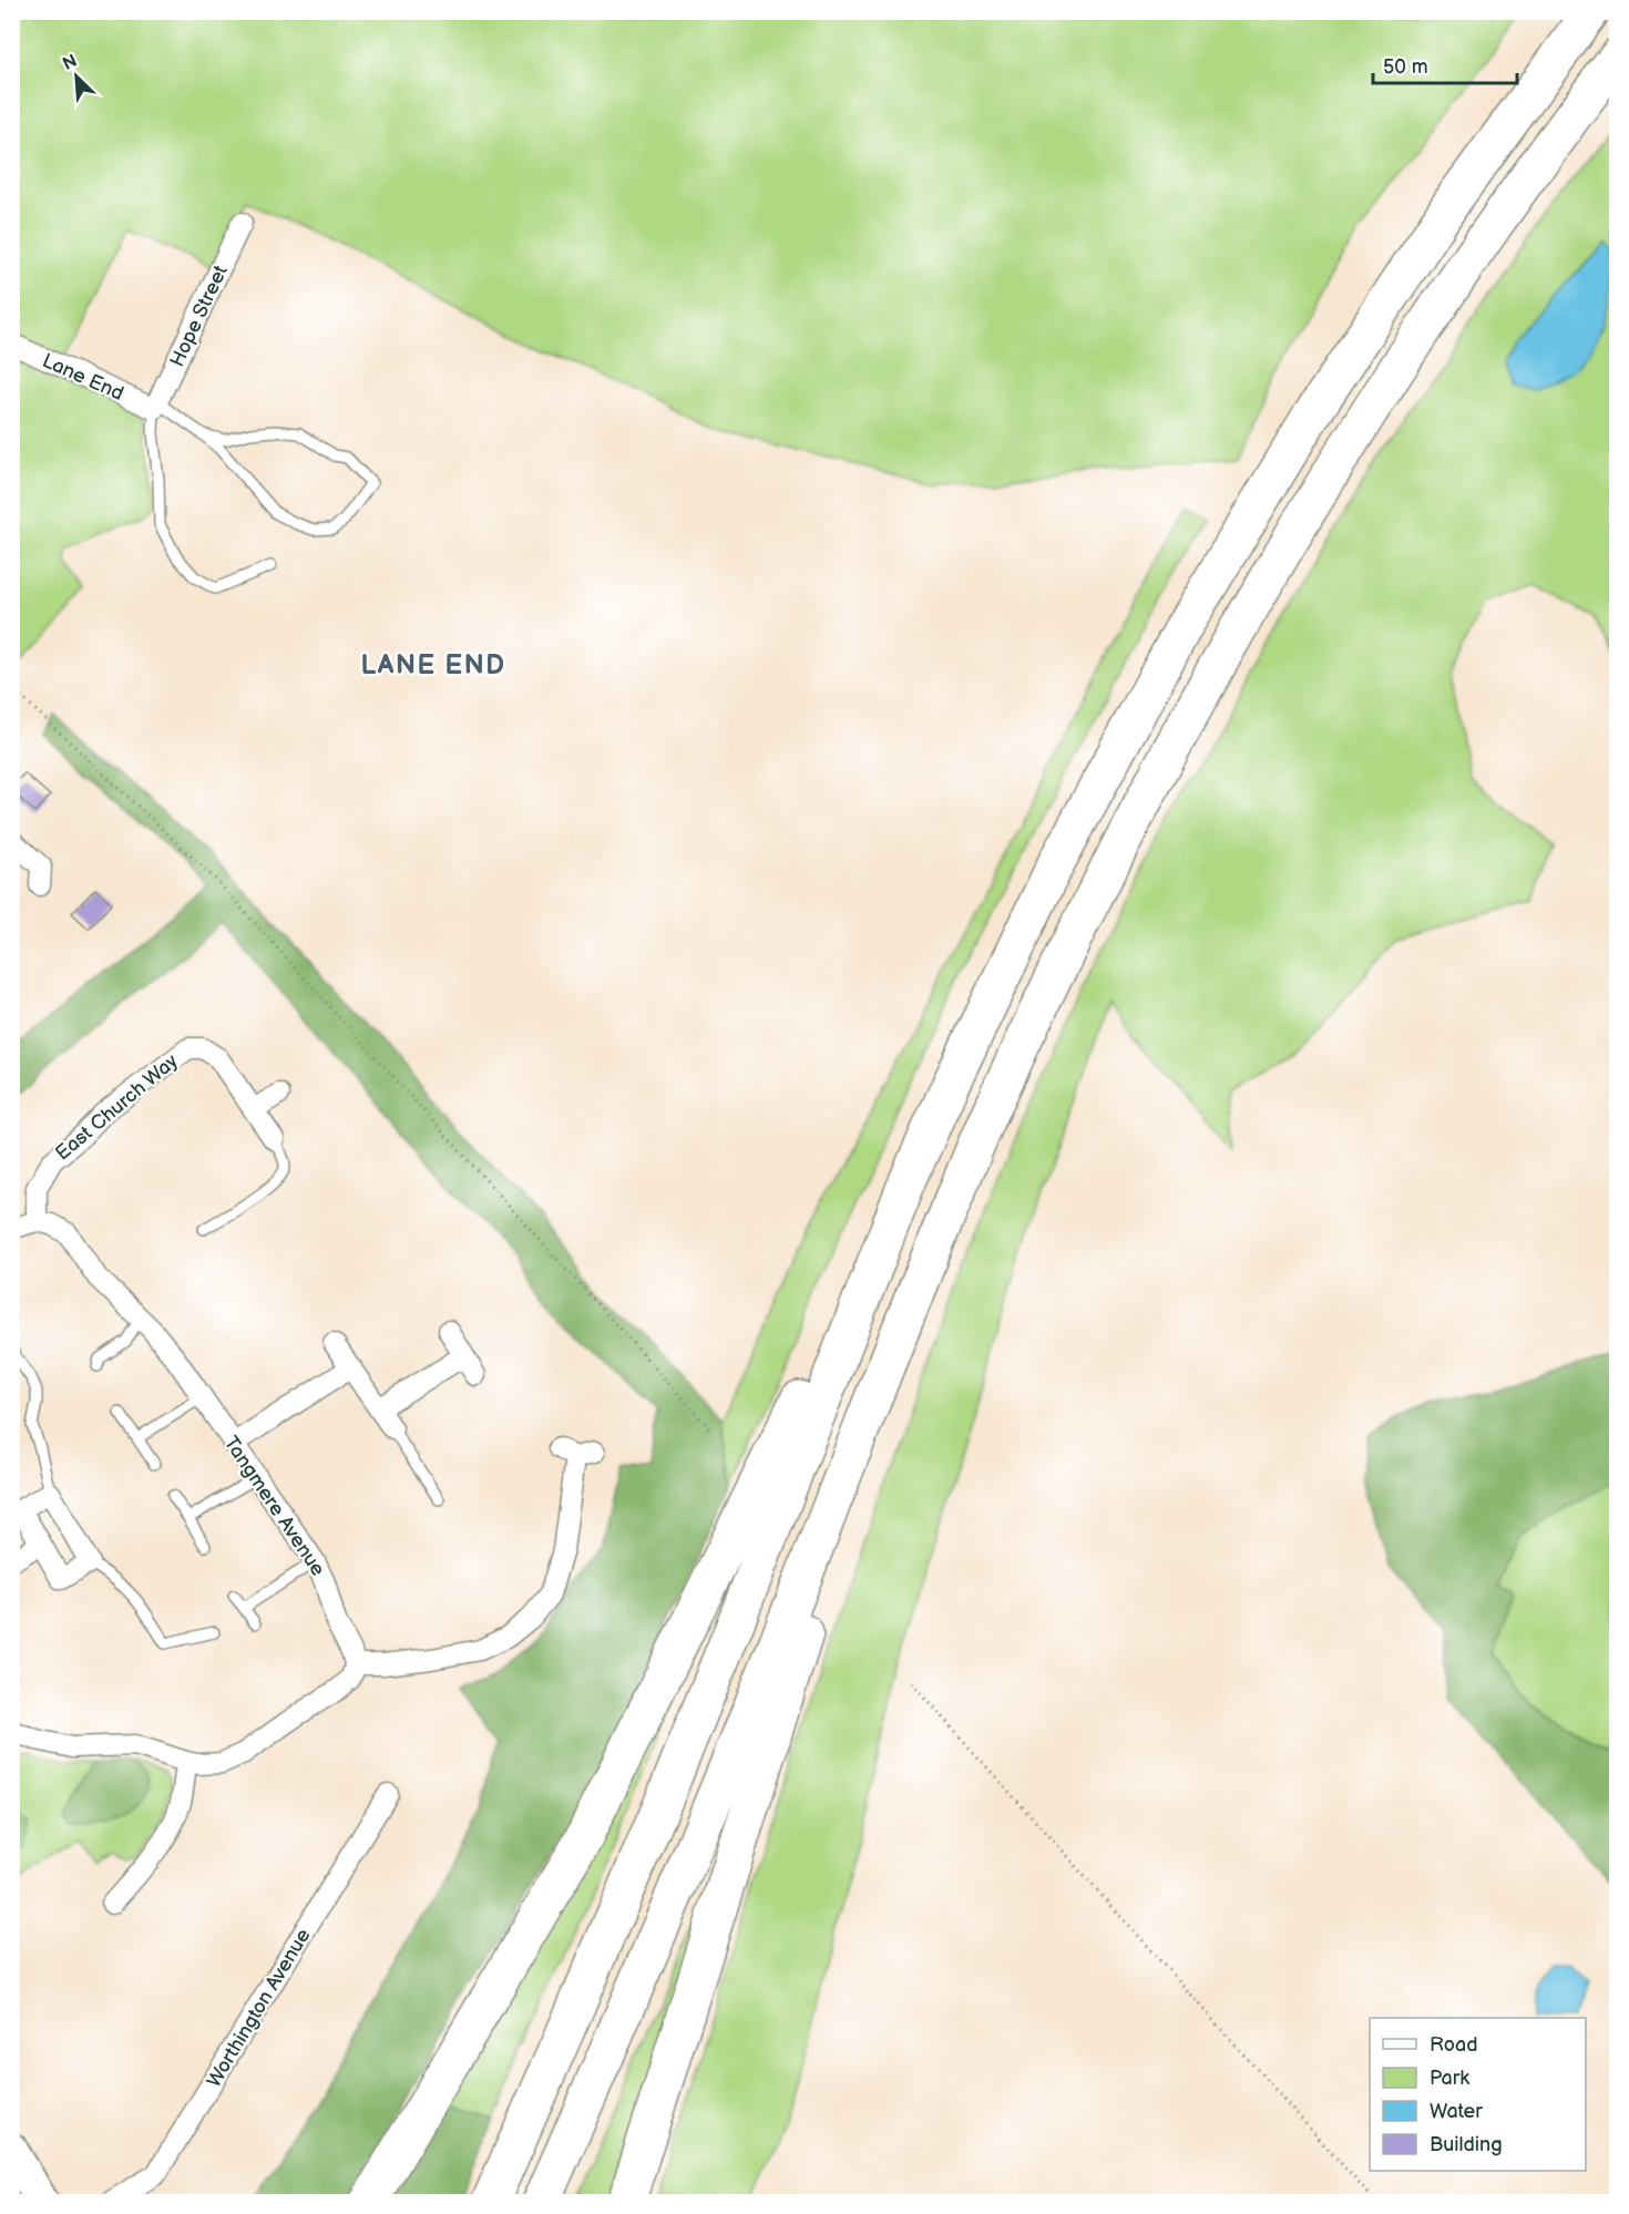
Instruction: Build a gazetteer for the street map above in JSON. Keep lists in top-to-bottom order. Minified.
{"streets":{"street":["Hope Street","Lane End","East Church Way","Tangmere Avenue","Worthington Avenue"]},"crossings":[["Hope Street","Lane End"],["East Church Way","Tangmere Avenue"]],"districts":["LANE END"],"legend":["Road","Park","Water","Building"],"scale_bar":"50 m","north":"top left"}
